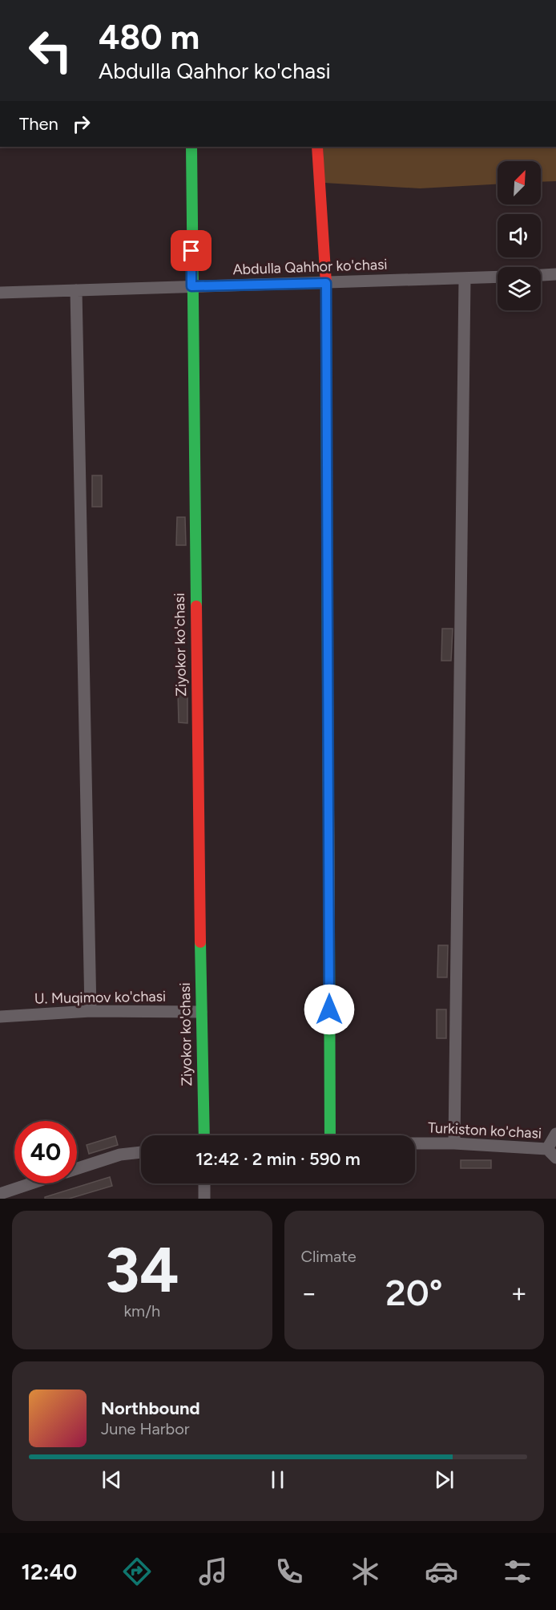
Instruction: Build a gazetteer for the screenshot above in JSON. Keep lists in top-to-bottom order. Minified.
{"streets":{"street":["Abdulla Qahhor ko'chasi","Ziyokor ko'chasi","U. Muqimov ko'chasi","Turkiston ko'chasi"]},"crossings":[["Abdulla Qahhor ko'chasi","Ziyokor ko'chasi"],["Ziyokor ko'chasi","U. Muqimov ko'chasi"]],"north":"top right","page":{"turn":["480 m","Abdulla Qahhor ko'chasi"],"then":"Then","limit":"40","trip":"12:42 · 2 min · 590 m","tile":[["34","km/h"],"Climate"],"heat":["−","20°","+"],"song":["Northbound","June Harbor"],"tabs":"12:40"}}
